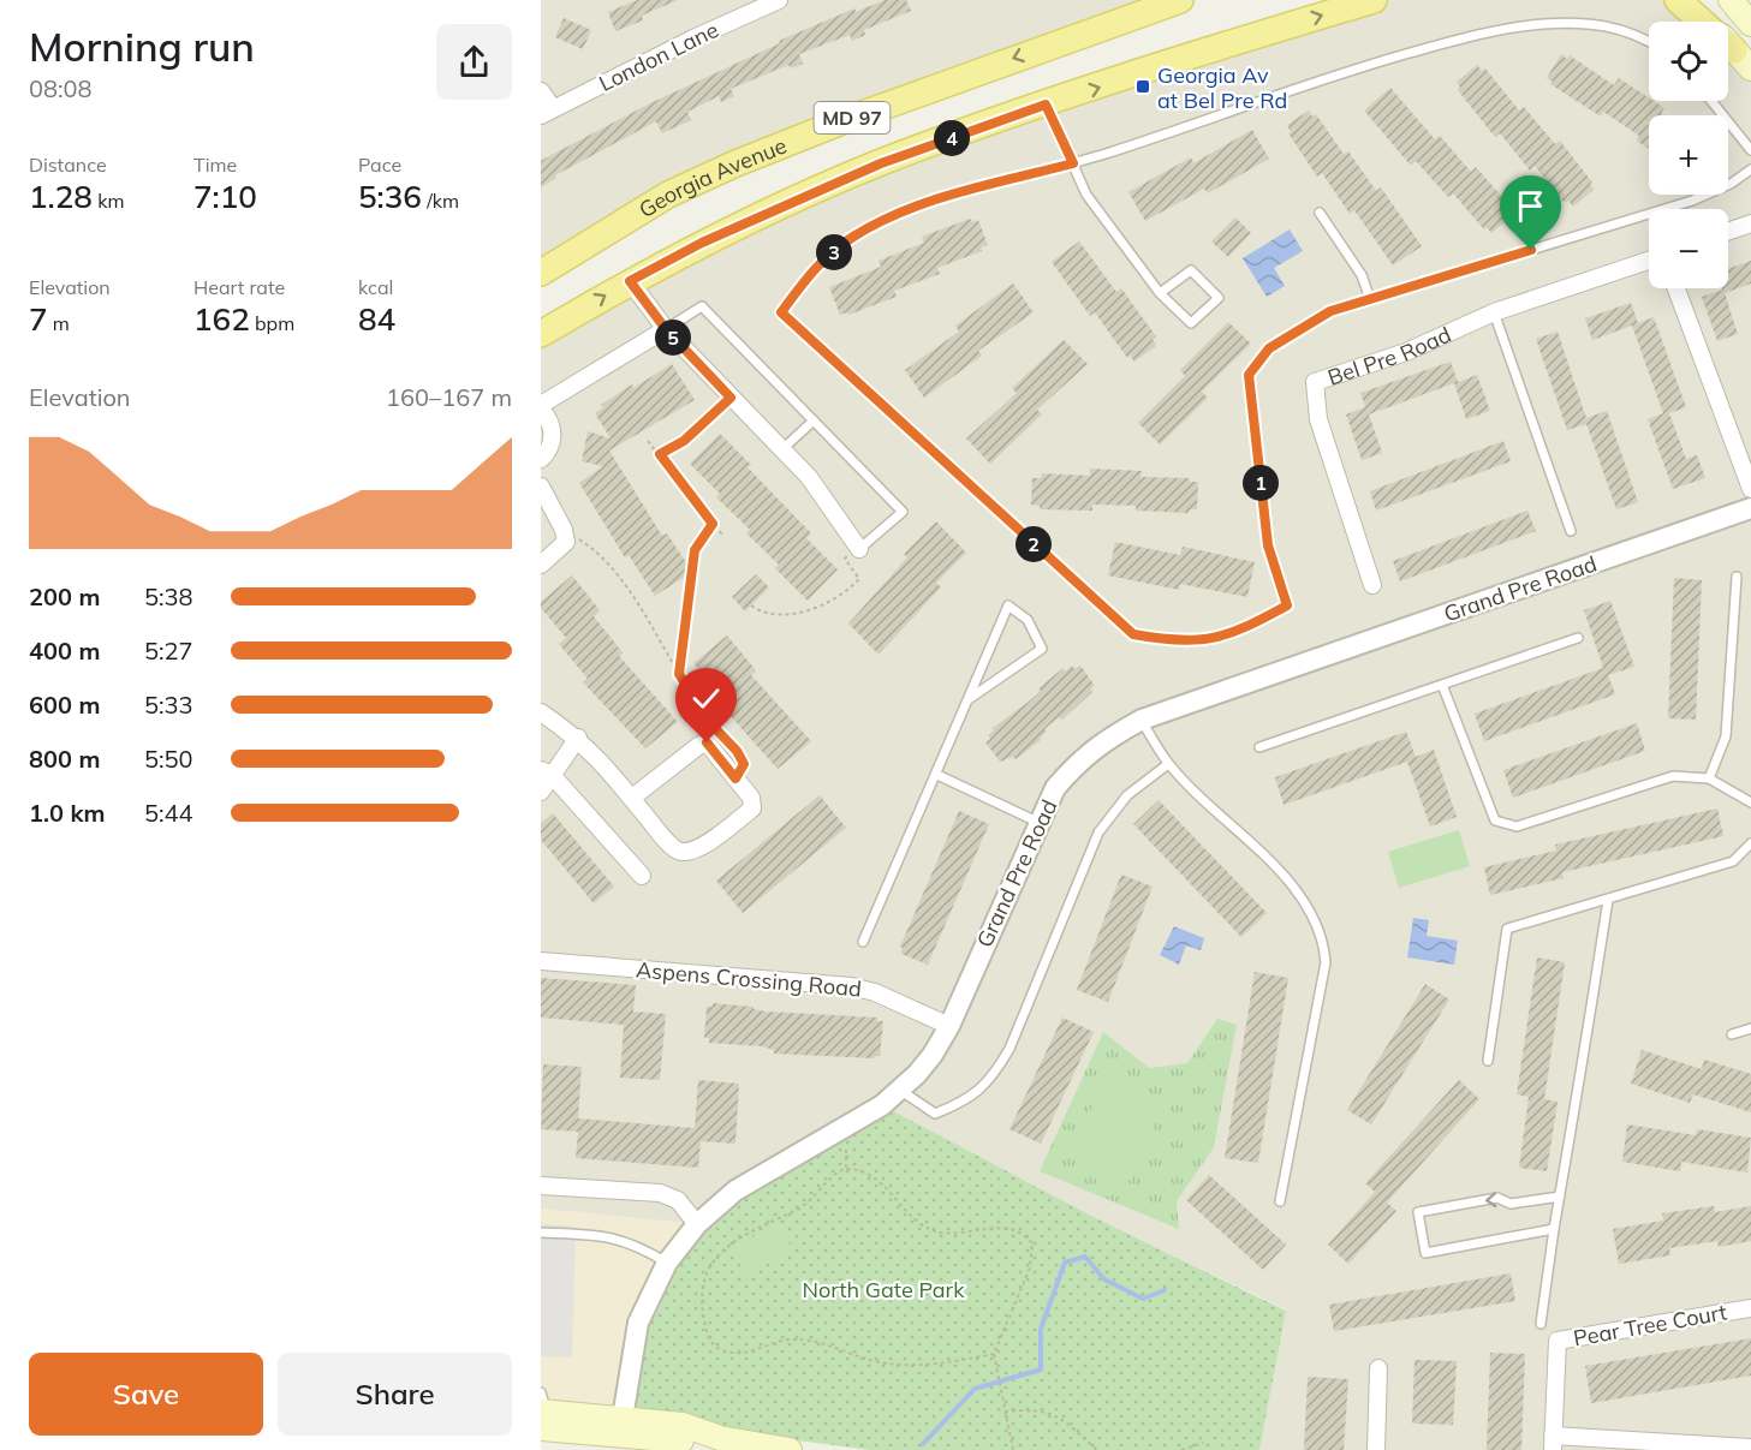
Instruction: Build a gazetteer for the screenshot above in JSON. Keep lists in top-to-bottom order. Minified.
{"streets":{"main road":["MD 97","Georgia Avenue"],"street":["London Lane","Bel Pre Road","Grand Pre Road","Aspens Crossing Road","Pear Tree Court"]},"crossings":[["Grand Pre Road","Aspens Crossing Road"]],"parks":["North Gate Park"],"places":{"transit":["Georgia Av at Bel Pre Rd"]},"page":{"heading":["Morning run","08:08"],"map_buttons":["+","−"],"pins":["4","3","5","1","2"],"stats":[["Distance","1.28 km"],["Time","7:10"],["Pace","5:36 /km"],["Elevation","7 m"],["Heart rate","162 bpm"],["kcal","84"]],"chart":["Elevation","160–167 m"],"list":[{"name":"200 m","note":"5:38"},{"name":"400 m","note":"5:27"},{"name":"600 m","note":"5:33"},{"name":"800 m","note":"5:50"},{"name":"1.0 km","note":"5:44"}],"buttons":["Save","Share"]}}
